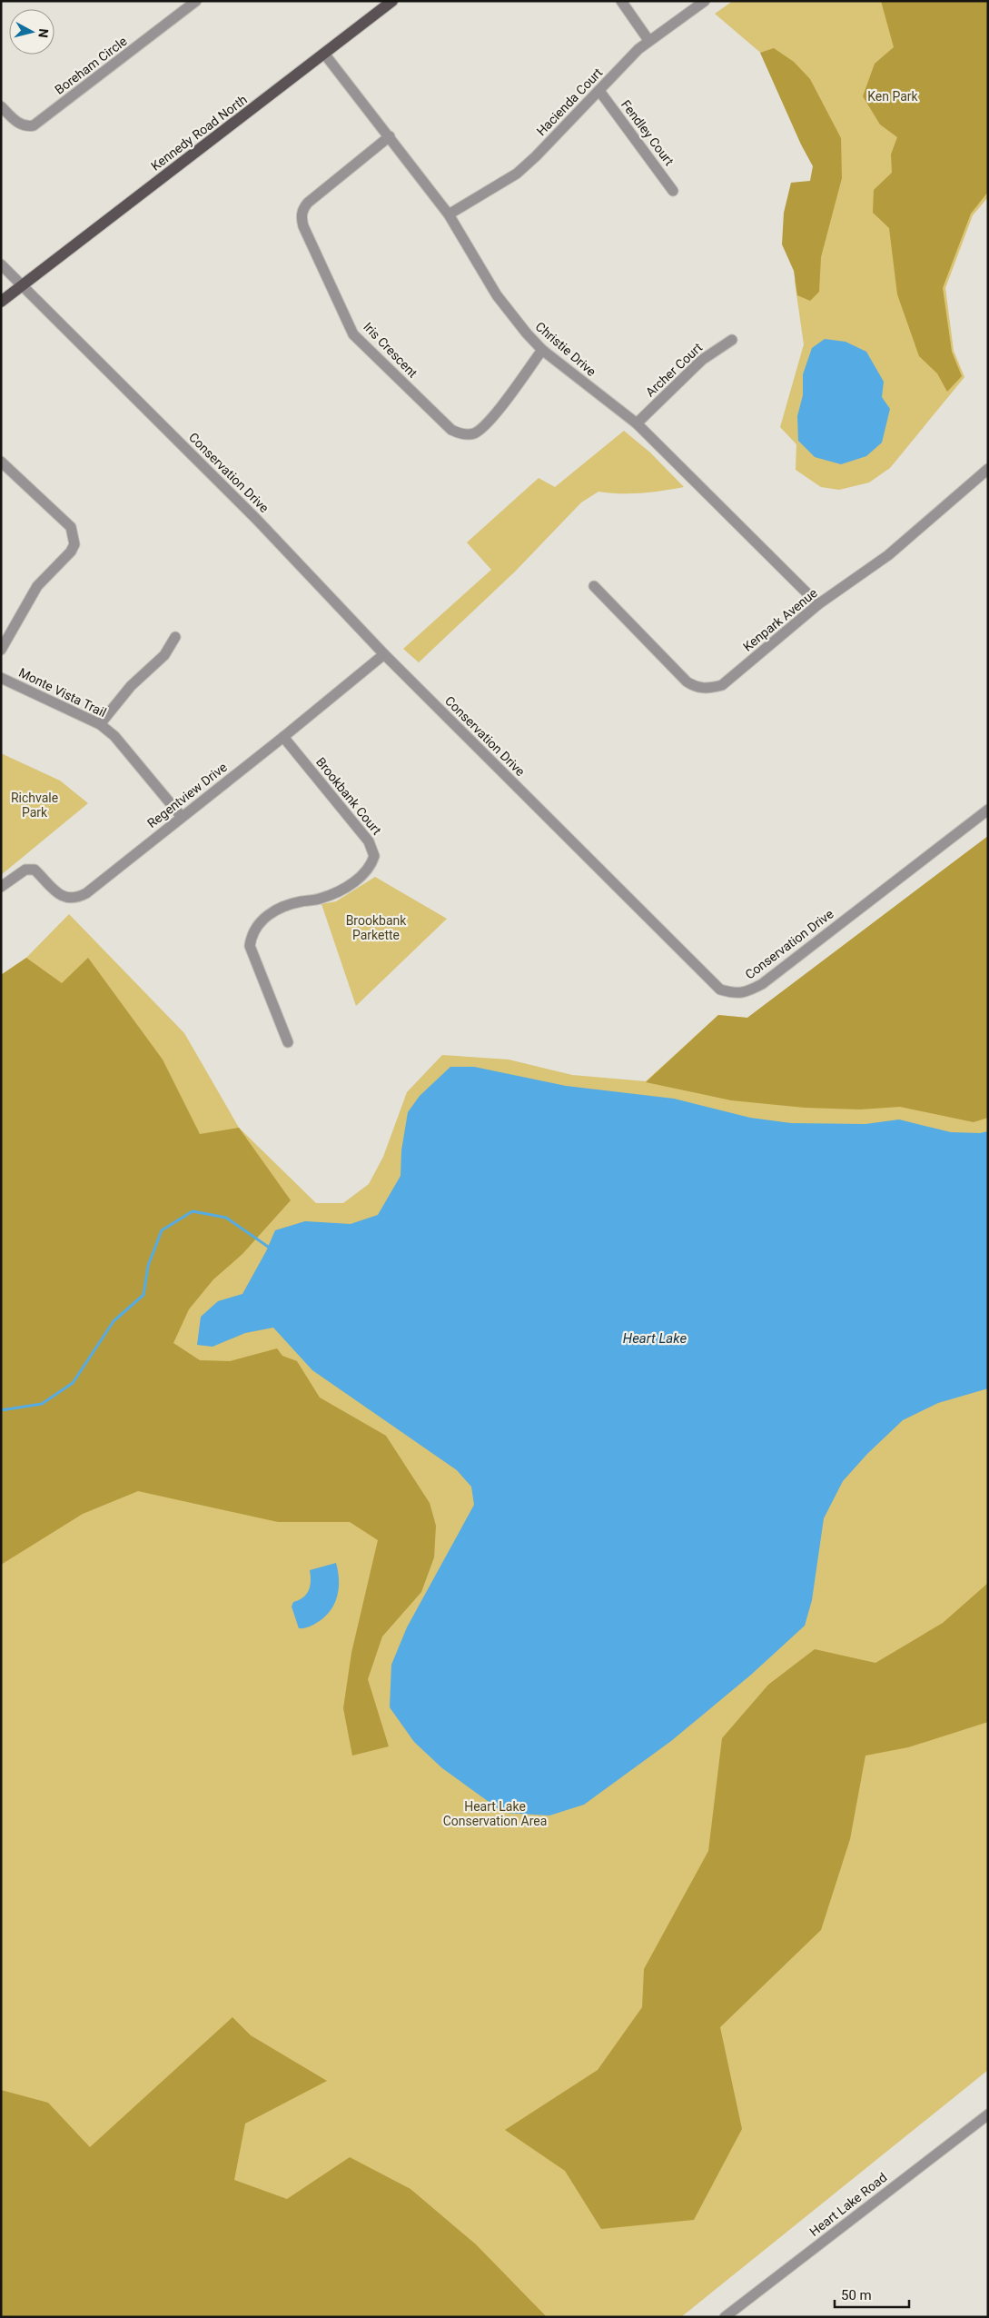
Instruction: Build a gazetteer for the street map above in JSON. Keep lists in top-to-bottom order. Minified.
{"streets":{"main road":["Kennedy Road North"],"street":["Boreham Circle","Hacienda Court","Fendley Court","Christie Drive","Iris Crescent","Archer Court","Conservation Drive","Kenpark Avenue","Monte Vista Trail","Regentview Drive","Brookbank Court","Heart Lake Road"]},"crossings":[["Hacienda Court","Fendley Court"],["Hacienda Court","Christie Drive"],["Kennedy Road North","Christie Drive"],["Kennedy Road North","Conservation Drive"],["Christie Drive","Iris Crescent"],["Christie Drive","Archer Court"],["Christie Drive","Kenpark Avenue"],["Conservation Drive","Regentview Drive"],["Monte Vista Trail","Regentview Drive"],["Regentview Drive","Brookbank Court"]],"water":["Heart Lake"],"parks":["Ken Park","Richvale Park","Brookbank Parkette","Heart Lake Conservation Area"],"scale_bar":"50 m","north":"right"}
